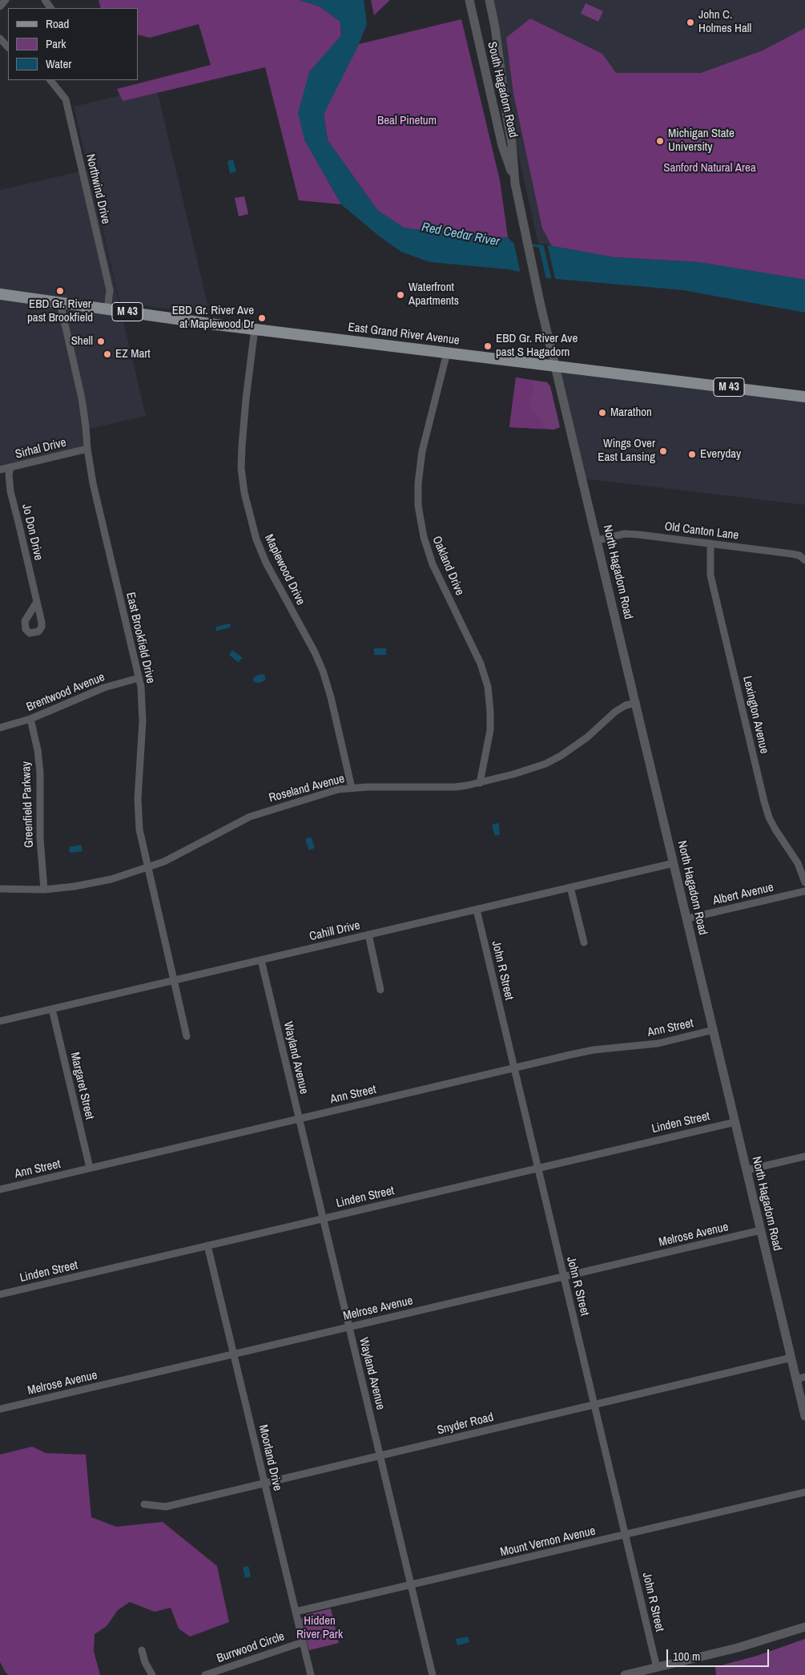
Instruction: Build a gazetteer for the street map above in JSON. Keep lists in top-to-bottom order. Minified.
{"streets":{"main road":["M 43","East Grand River Avenue"],"street":["South Hagadorn Road","Northwind Drive","Sirhal Drive","Old Canton Lane","Jo Don Drive","Oakland Drive","Maplewood Drive","North Hagadorn Road","East Brookfield Drive","Brentwood Avenue","Lexington Avenue","Roseland Avenue","Greenfield Parkway","Albert Avenue","Cahill Drive","John R Street","Ann Street","Wayland Avenue","Margaret Street","Linden Street","Melrose Avenue","Snyder Road","Moorland Drive","Mount Vernon Avenue","Burrwood Circle"]},"crossings":[["South Hagadorn Road","East Grand River Avenue"],["South Hagadorn Road","North Hagadorn Road"],["Northwind Drive","East Grand River Avenue"],["East Grand River Avenue","Oakland Drive"],["East Grand River Avenue","Maplewood Drive"],["East Grand River Avenue","North Hagadorn Road"],["East Grand River Avenue","East Brookfield Drive"],["Sirhal Drive","Jo Don Drive"],["Sirhal Drive","East Brookfield Drive"],["Old Canton Lane","North Hagadorn Road"],["Old Canton Lane","Lexington Avenue"],["Oakland Drive","Roseland Avenue"],["Maplewood Drive","Roseland Avenue"],["North Hagadorn Road","Roseland Avenue"],["North Hagadorn Road","Albert Avenue"],["North Hagadorn Road","Cahill Drive"],["North Hagadorn Road","Ann Street"],["North Hagadorn Road","Linden Street"],["North Hagadorn Road","Melrose Avenue"],["North Hagadorn Road","Snyder Road"],["East Brookfield Drive","Brentwood Avenue"],["East Brookfield Drive","Roseland Avenue"],["East Brookfield Drive","Cahill Drive"],["Brentwood Avenue","Greenfield Parkway"],["Roseland Avenue","Greenfield Parkway"],["Cahill Drive","John R Street"],["Cahill Drive","Wayland Avenue"],["Cahill Drive","Margaret Street"],["John R Street","Ann Street"],["John R Street","Linden Street"],["John R Street","Melrose Avenue"],["John R Street","Snyder Road"],["John R Street","Mount Vernon Avenue"],["Ann Street","Wayland Avenue"],["Ann Street","Margaret Street"],["Wayland Avenue","Linden Street"],["Wayland Avenue","Melrose Avenue"],["Wayland Avenue","Snyder Road"],["Wayland Avenue","Mount Vernon Avenue"],["Linden Street","Moorland Drive"],["Melrose Avenue","Moorland Drive"],["Snyder Road","Moorland Drive"],["Moorland Drive","Mount Vernon Avenue"],["Moorland Drive","Burrwood Circle"]],"water":["Red Cedar River"],"parks":["Beal Pinetum","Sanford Natural Area","Hidden River Park"],"places":["John C. Holmes Hall","Michigan State University","EBD Gr. River past Brookfield","Waterfront Apartments","EBD Gr. River Ave at Maplewood Dr","Shell","EBD Gr. River Ave past S Hagadorn","EZ Mart","Marathon","Wings Over East Lansing","Everyday"],"legend":["Road","Park","Water"],"scale_bar":"100 m"}
